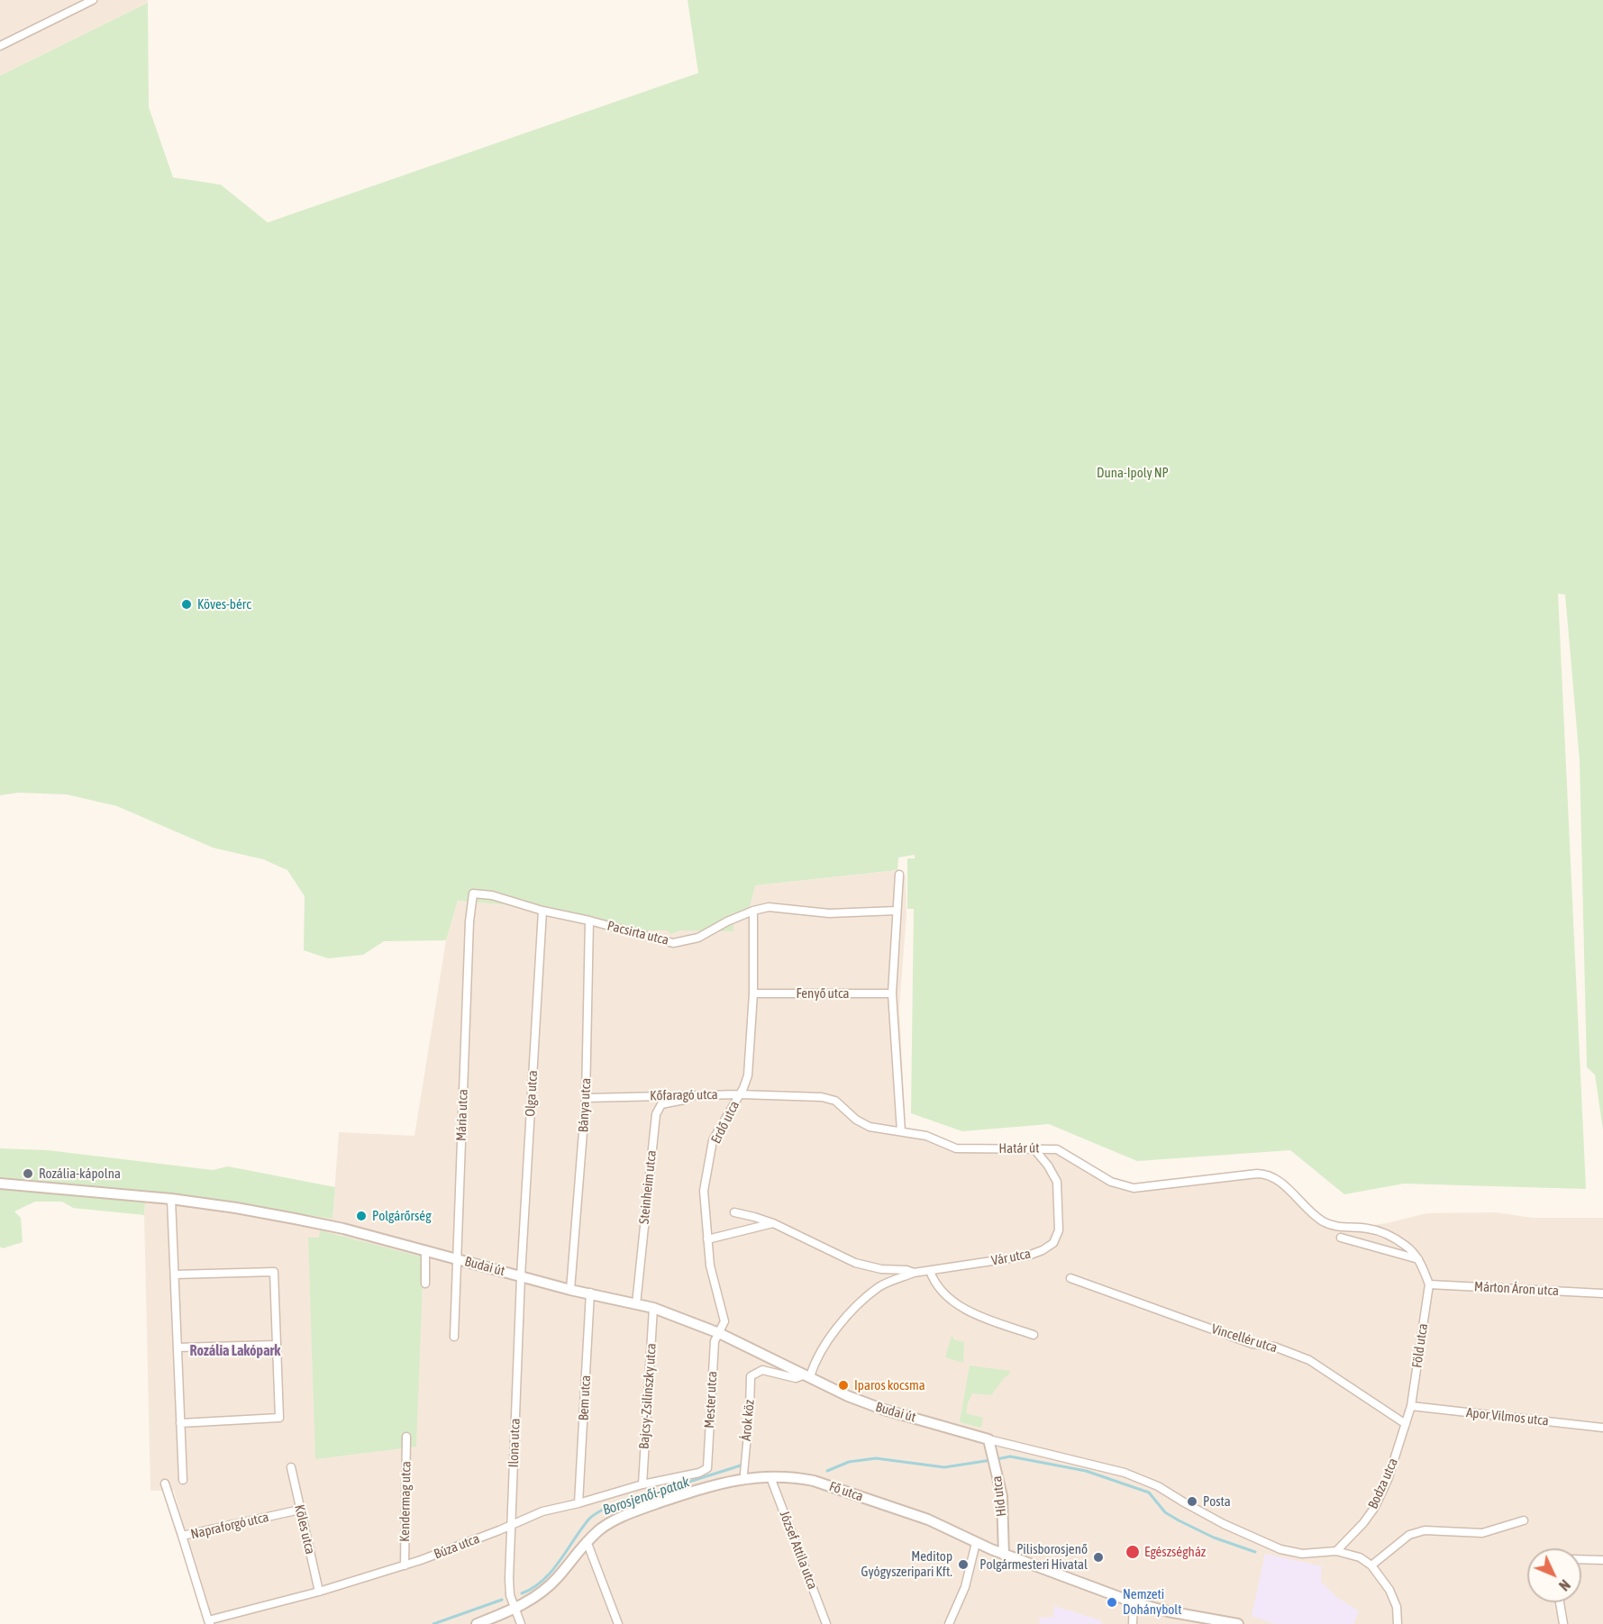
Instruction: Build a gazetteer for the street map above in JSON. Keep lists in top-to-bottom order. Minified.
{"streets":{"street":["Pacsirta utca","Fenyő utca","Olga utca","Kőfaragó utca","Bánya utca","Mária utca","Erdő utca","Határ út","Steinheim utca","Vár utca","Budai út","Márton Áron utca","Vincellér utca","Föld utca","Bajcsy-Zsilinszky utca","Bem utca","Mester utca","Apor Vilmos utca","Árok köz","Ilona utca","Bodza utca","Fő utca","Híd utca","Kendermag utca","Napraforgó utca","Köles utca","Búza utca","József Attila utca"]},"crossings":[["Pacsirta utca","Olga utca"],["Pacsirta utca","Bánya utca"],["Pacsirta utca","Mária utca"],["Pacsirta utca","Erdő utca"],["Fenyő utca","Erdő utca"],["Olga utca","Budai út"],["Olga utca","Ilona utca"],["Kőfaragó utca","Bánya utca"],["Kőfaragó utca","Erdő utca"],["Kőfaragó utca","Határ út"],["Kőfaragó utca","Steinheim utca"],["Bánya utca","Budai út"],["Mária utca","Budai út"],["Erdő utca","Budai út"],["Erdő utca","Mester utca"],["Határ út","Vár utca"],["Steinheim utca","Budai út"],["Budai út","Bajcsy-Zsilinszky utca"],["Budai út","Bem utca"],["Budai út","Mester utca"],["Budai út","Árok köz"],["Budai út","Ilona utca"],["Budai út","Bodza utca"],["Budai út","Híd utca"],["Márton Áron utca","Föld utca"],["Vincellér utca","Bodza utca"],["Föld utca","Apor Vilmos utca"],["Föld utca","Bodza utca"],["Bajcsy-Zsilinszky utca","Búza utca"],["Bem utca","Búza utca"],["Mester utca","Búza utca"],["Apor Vilmos utca","Bodza utca"],["Árok köz","Fő utca"],["Ilona utca","Fő utca"],["Ilona utca","Búza utca"],["Fő utca","Híd utca"],["Fő utca","József Attila utca"],["Kendermag utca","Búza utca"],["Napraforgó utca","Köles utca"],["Köles utca","Búza utca"]],"districts":["Rozália Lakópark"],"water":["Borosjenői-patak"],"parks":["Duna-Ipoly NP"],"places":["Köves-bérc","Rozália-kápolna","Polgárőrség","Iparos kocsma","Posta","Egészségház","Pilisborosjenő Polgármesteri Hivatal","Meditop Gyógyszeripari Kft.","Nemzeti Dohánybolt"],"north":"bottom right"}
